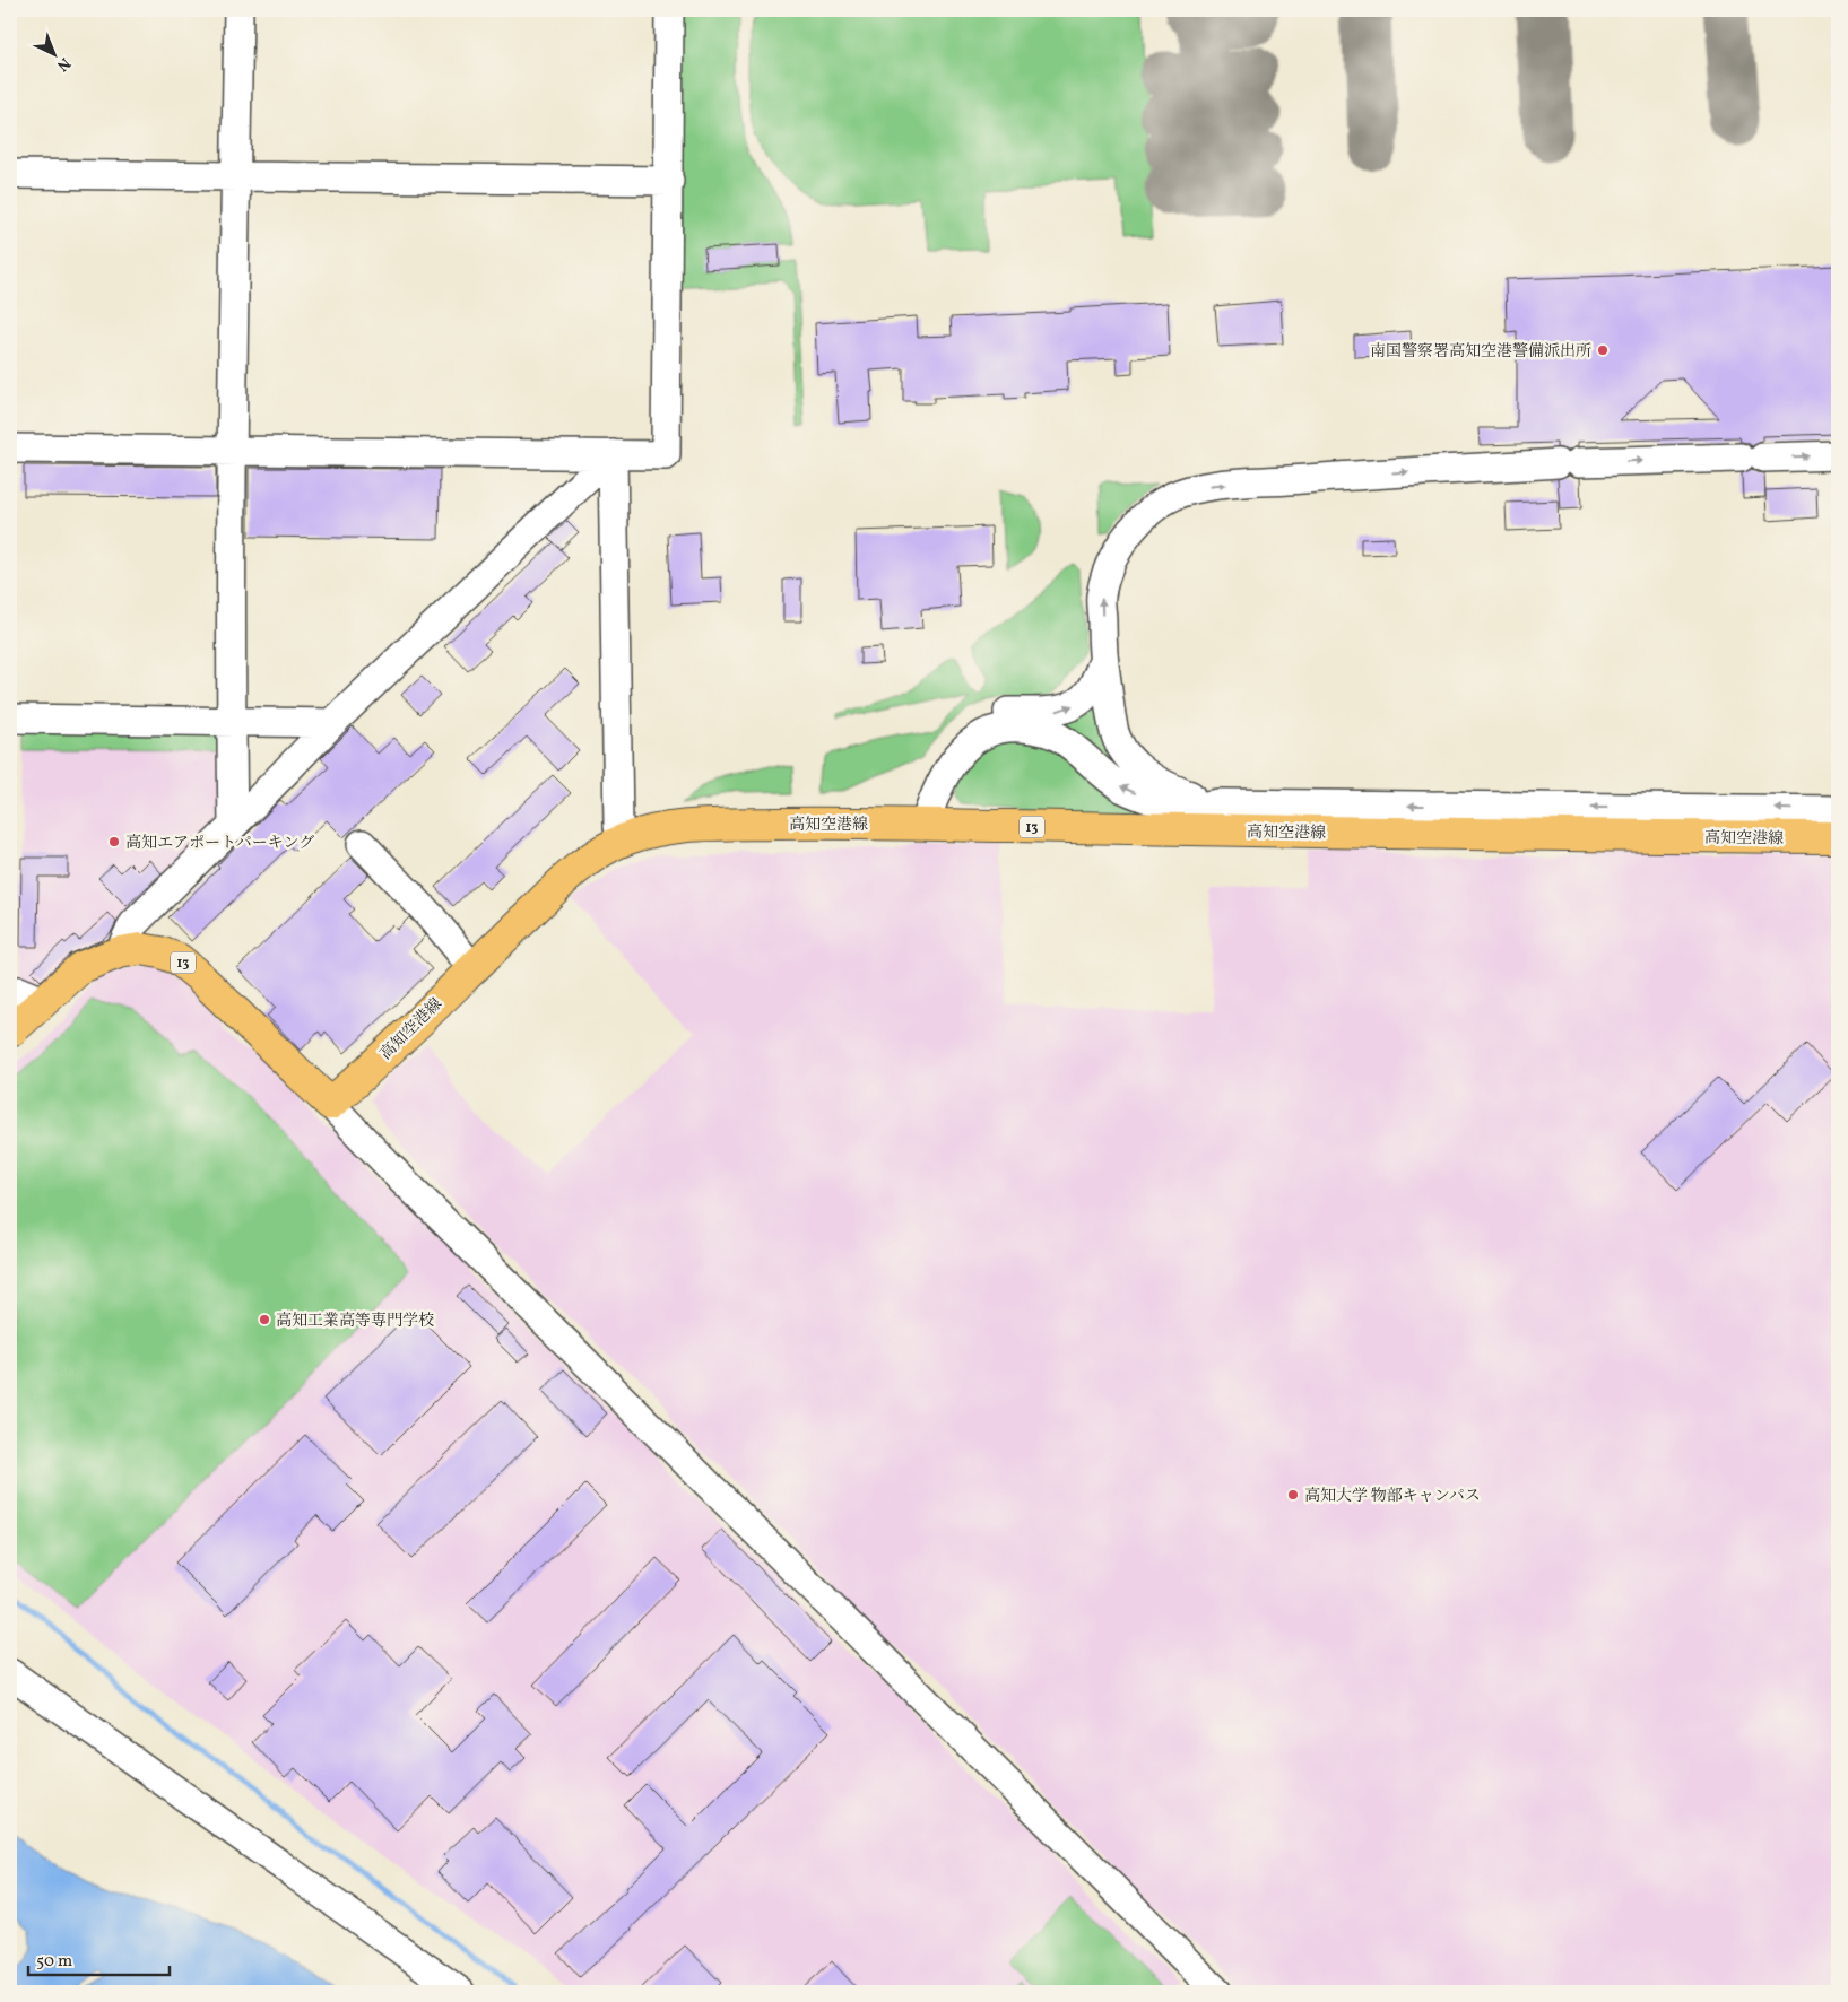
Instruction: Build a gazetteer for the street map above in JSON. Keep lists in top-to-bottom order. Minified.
{"streets":{"main road":["高知空港線","13"]},"crossings":[["高知空港線","13"]],"places":["南国警察署高知空港警備派出所","高知エアポートパーキング","高知工業高等専門学校","高知大学 物部キャンパス"],"scale_bar":"50 m","north":"bottom right"}
